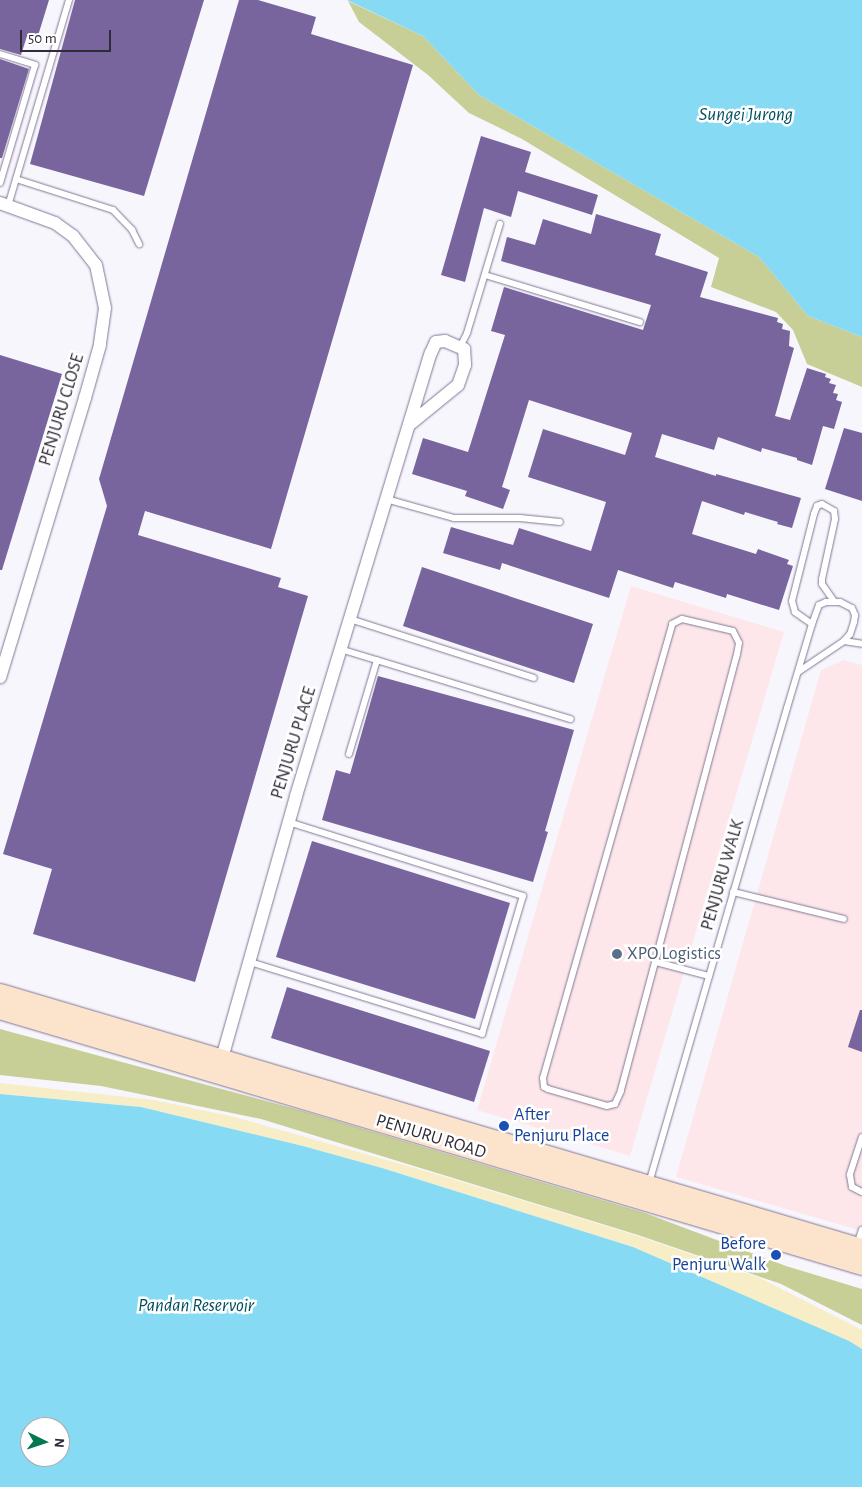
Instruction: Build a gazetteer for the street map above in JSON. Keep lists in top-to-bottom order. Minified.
{"streets":{"main road":["PENJURU ROAD"],"street":["PENJURU CLOSE","PENJURU PLACE"],"lane":["PENJURU WALK"]},"crossings":[["PENJURU PLACE","PENJURU ROAD"],["PENJURU WALK","PENJURU ROAD"]],"water":["Sungei Jurong","Pandan Reservoir"],"places":["XPO Logistics","After Penjuru Place","Before Penjuru Walk"],"scale_bar":"50 m","north":"right"}
